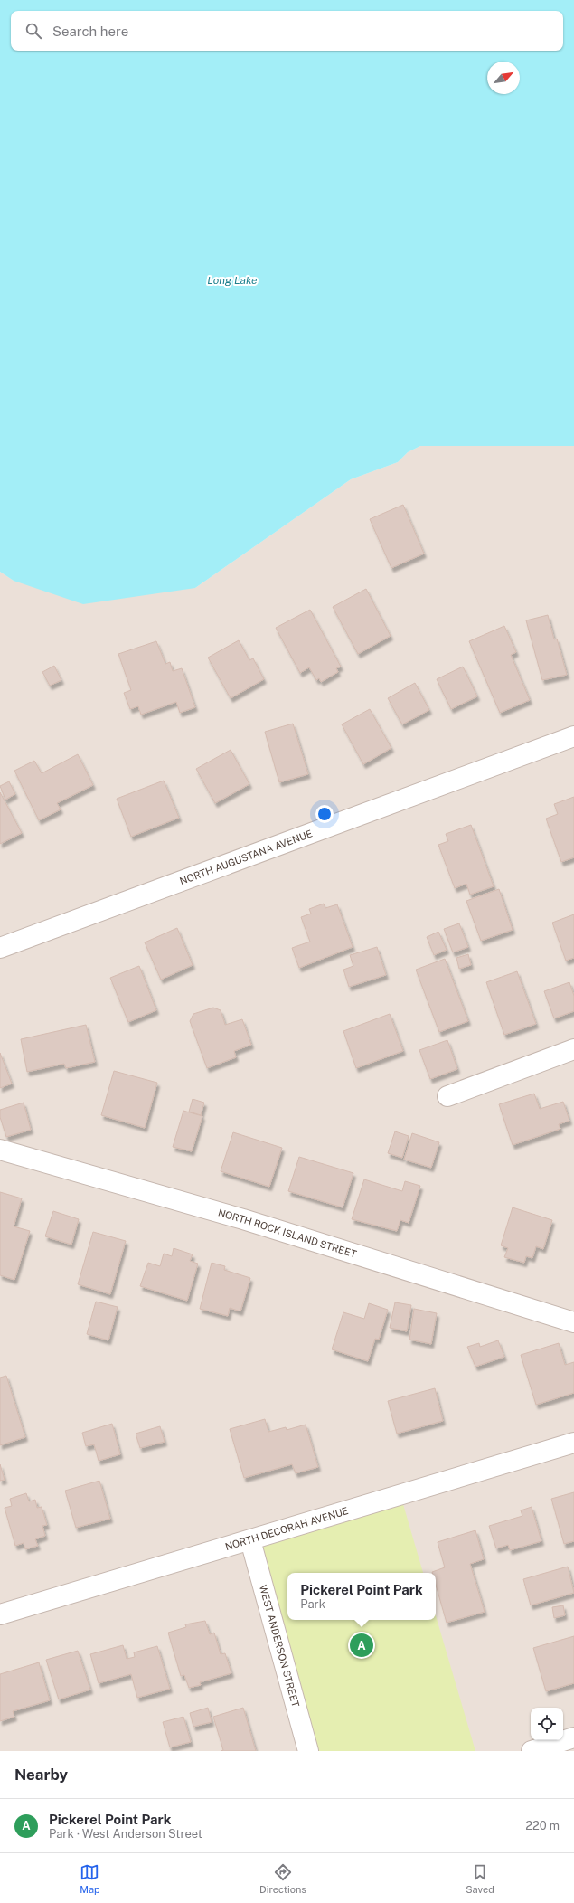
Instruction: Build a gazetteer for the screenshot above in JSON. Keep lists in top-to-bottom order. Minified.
{"streets":{"street":["NORTH AUGUSTANA AVENUE","NORTH ROCK ISLAND STREET","NORTH DECORAH AVENUE","WEST ANDERSON STREET"]},"crossings":[["NORTH DECORAH AVENUE","WEST ANDERSON STREET"]],"water":["Long Lake"],"north":"top right","page":{"search":"Search here","popup":["Pickerel Point Park","Park"],"pins":"A","heading":"Nearby","list":[{"mark":"A","name":"Pickerel Point Park","note":"Park · West Anderson Street","value":"220 m"}],"nav":["Map","Directions","Saved"]}}
